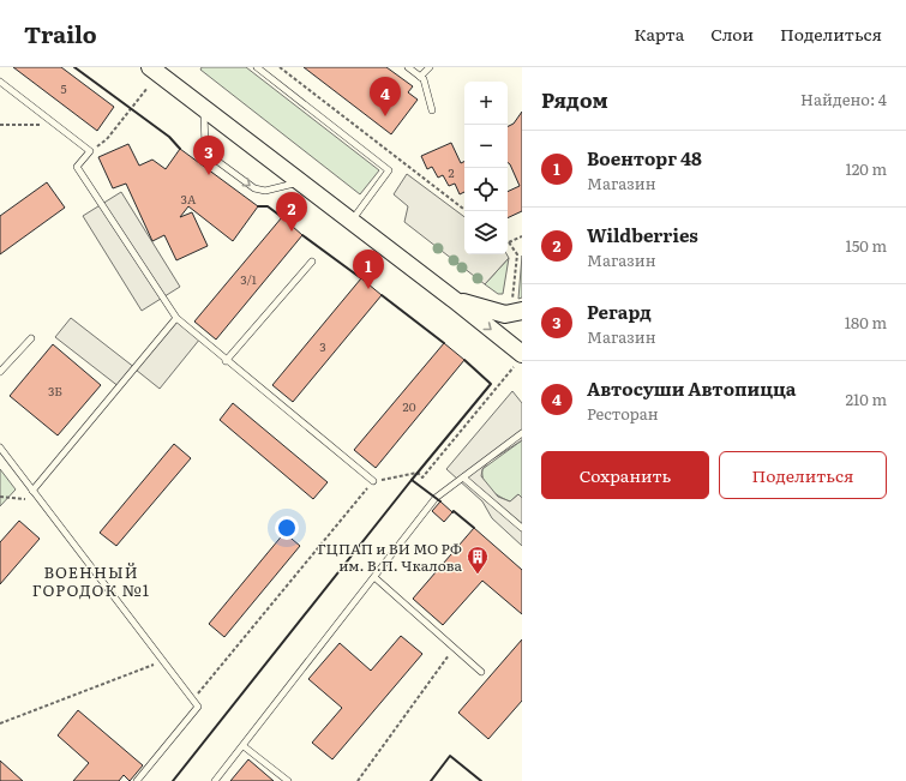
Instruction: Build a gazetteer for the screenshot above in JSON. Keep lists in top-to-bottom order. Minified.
{"districts":["ВОЕННЫЙ ГОРОДОК №1"],"places":{"building":["ГЦПАП и ВИ МО РФ им. В.П. Чкалова"]},"house_numbers":["5","2","3А","3/1","3","3Б","20"],"page":{"header":"Trailo","nav":["Карта","Слои","Поделиться"],"heading":["Рядом","Найдено: 4"],"pins":["4","3","2","1"],"map_buttons":["+","−"],"list":[{"mark":"1","name":"Военторг 48","note":"Магазин","value":"120 m"},{"mark":"2","name":"Wildberries","note":"Магазин","value":"150 m"},{"mark":"3","name":"Регард","note":"Магазин","value":"180 m"},{"mark":"4","name":"Автосуши Автопицца","note":"Ресторан","value":"210 m"}],"buttons":["Сохранить","Поделиться"]}}
